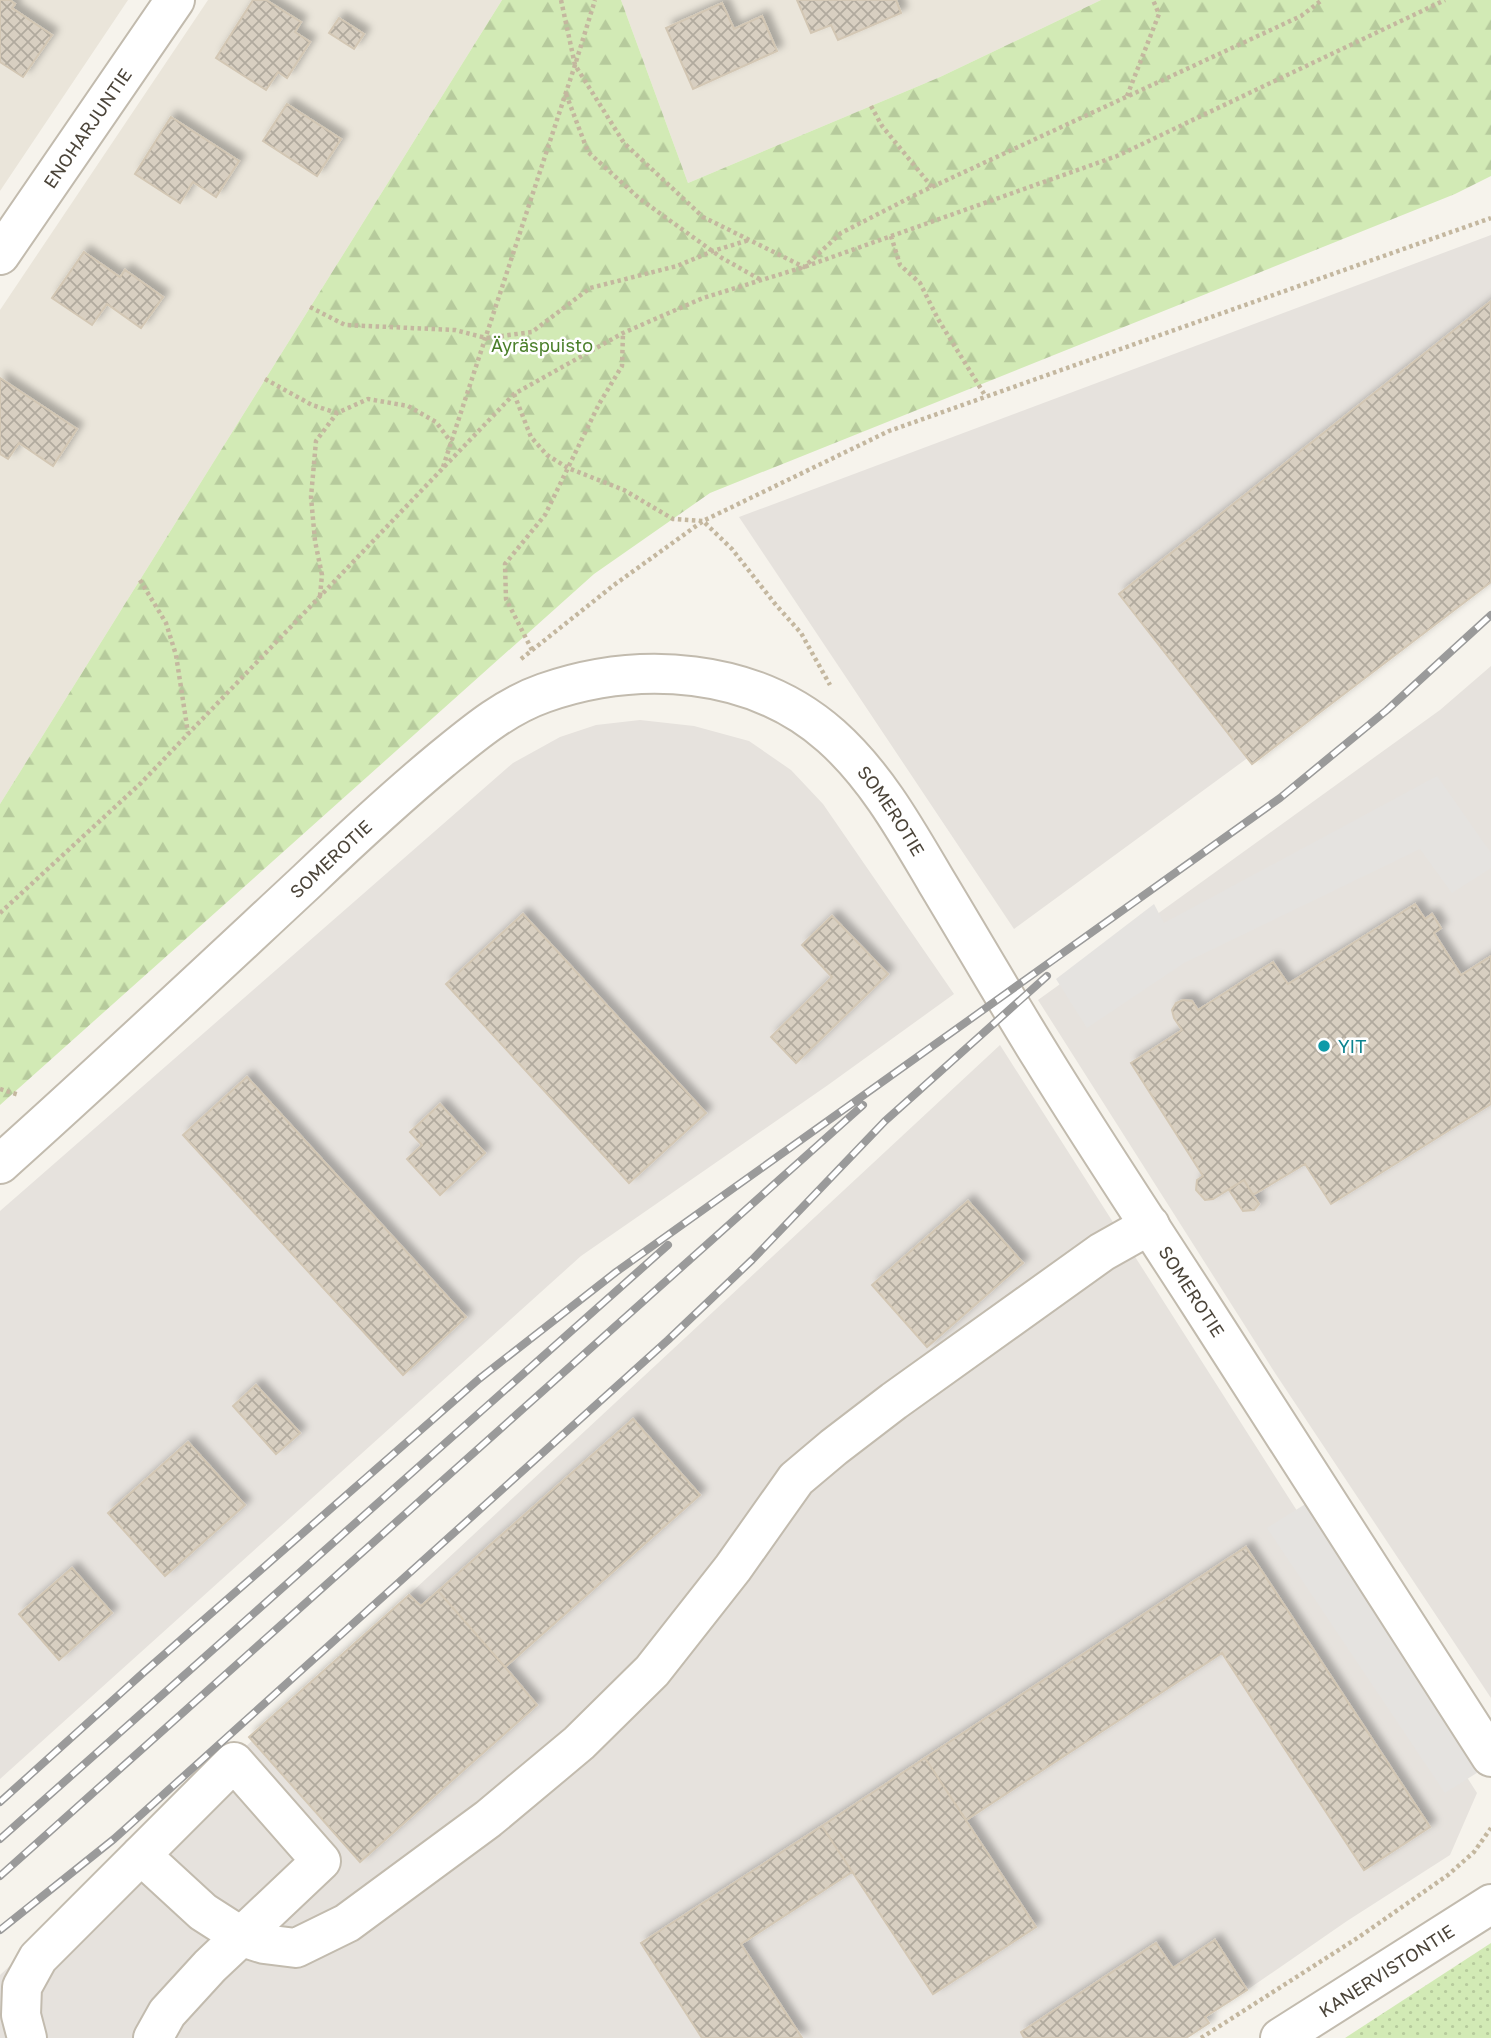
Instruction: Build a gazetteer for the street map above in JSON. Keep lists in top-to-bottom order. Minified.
{"streets":{"street":["ENOHARJUNTIE","SOMEROTIE","KANERVISTONTIE"]},"parks":["Äyräspuisto"],"places":["YIT"]}
